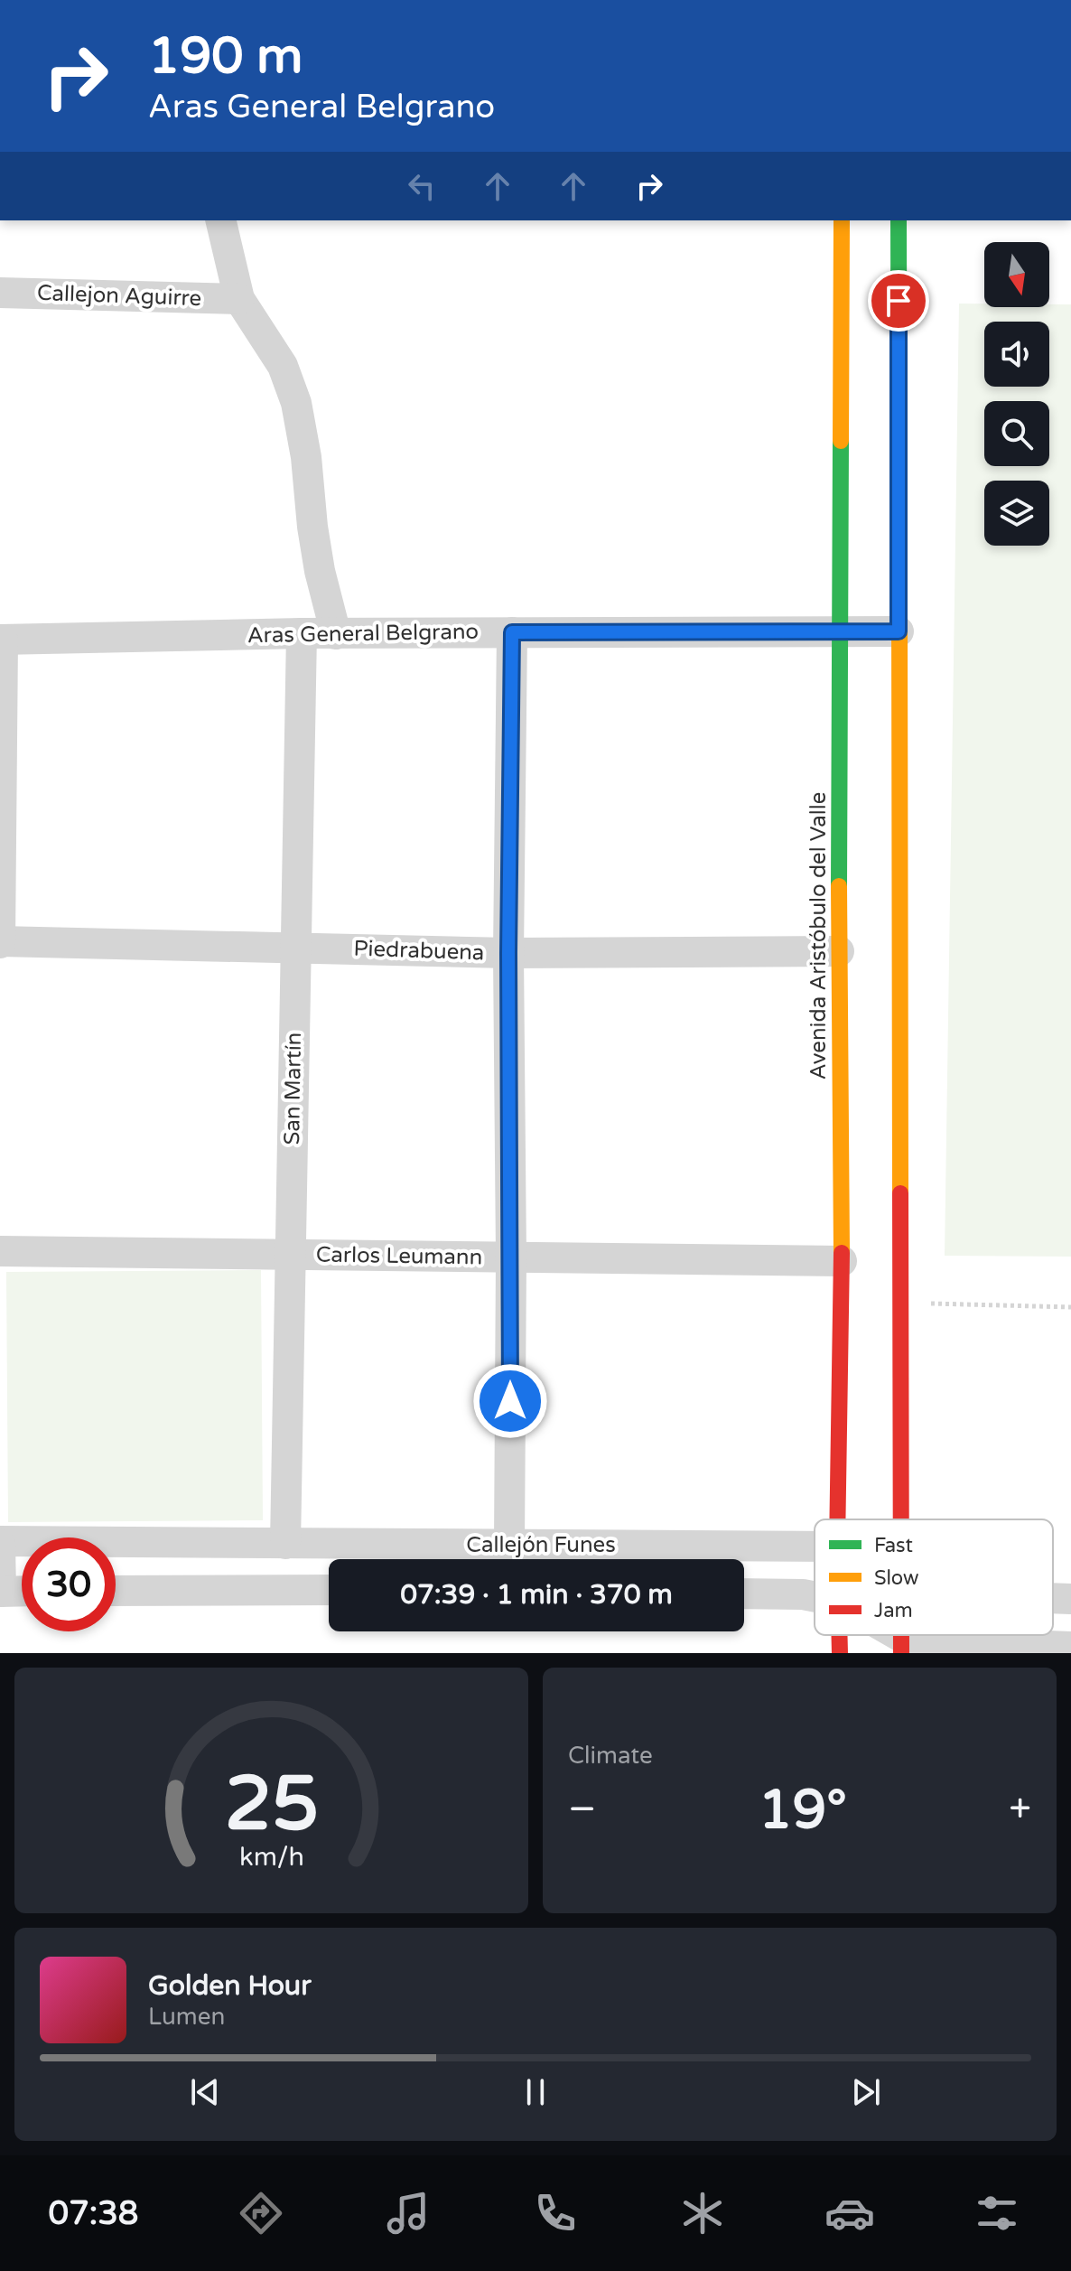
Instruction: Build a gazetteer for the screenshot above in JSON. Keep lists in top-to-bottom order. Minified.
{"streets":{"main road":["Avenida Aristóbulo del Valle"],"street":["Callejon Aguirre","Aras General Belgrano","Piedrabuena","San Martín","Carlos Leumann","Callejón Funes"]},"crossings":[["Aras General Belgrano","Avenida Aristóbulo del Valle"],["Aras General Belgrano","San Martín"],["Avenida Aristóbulo del Valle","Piedrabuena"],["Avenida Aristóbulo del Valle","Carlos Leumann"],["Piedrabuena","San Martín"],["San Martín","Carlos Leumann"],["San Martín","Callejón Funes"]],"legend":["Fast","Slow","Jam"],"north":"bottom","page":{"turn":["190 m","Aras General Belgrano"],"limit":"30","trip":"07:39 · 1 min · 370 m","tile":"Climate","heat":["−","19°","+"],"song":["Golden Hour","Lumen"],"tabs":"07:38","gauge":["25","km/h"]}}
